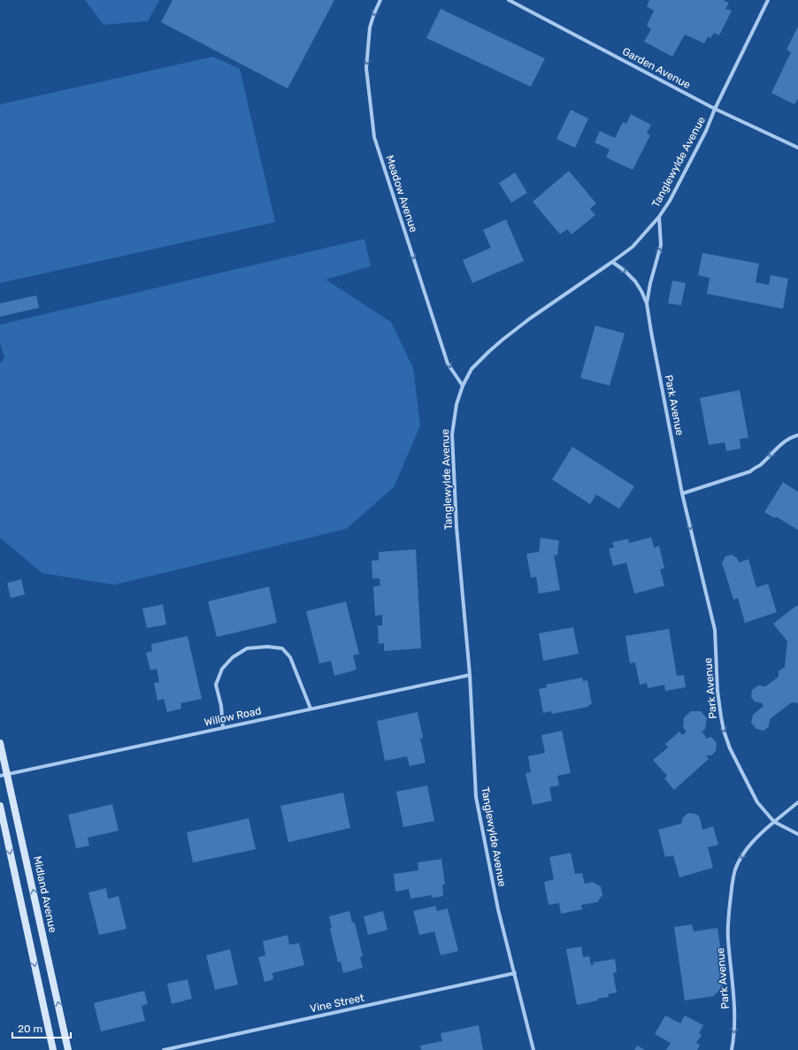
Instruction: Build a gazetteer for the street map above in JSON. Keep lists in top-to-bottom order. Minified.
{"streets":{"street":["Garden Avenue","Tanglewylde Avenue","Meadow Avenue","Park Avenue","Willow Road","Midland Avenue","Vine Street"]},"crossings":[["Garden Avenue","Tanglewylde Avenue"],["Tanglewylde Avenue","Meadow Avenue"],["Tanglewylde Avenue","Park Avenue"],["Tanglewylde Avenue","Willow Road"],["Tanglewylde Avenue","Vine Street"],["Willow Road","Midland Avenue"]],"one_way":["Meadow Avenue"],"scale_bar":"20 m"}
